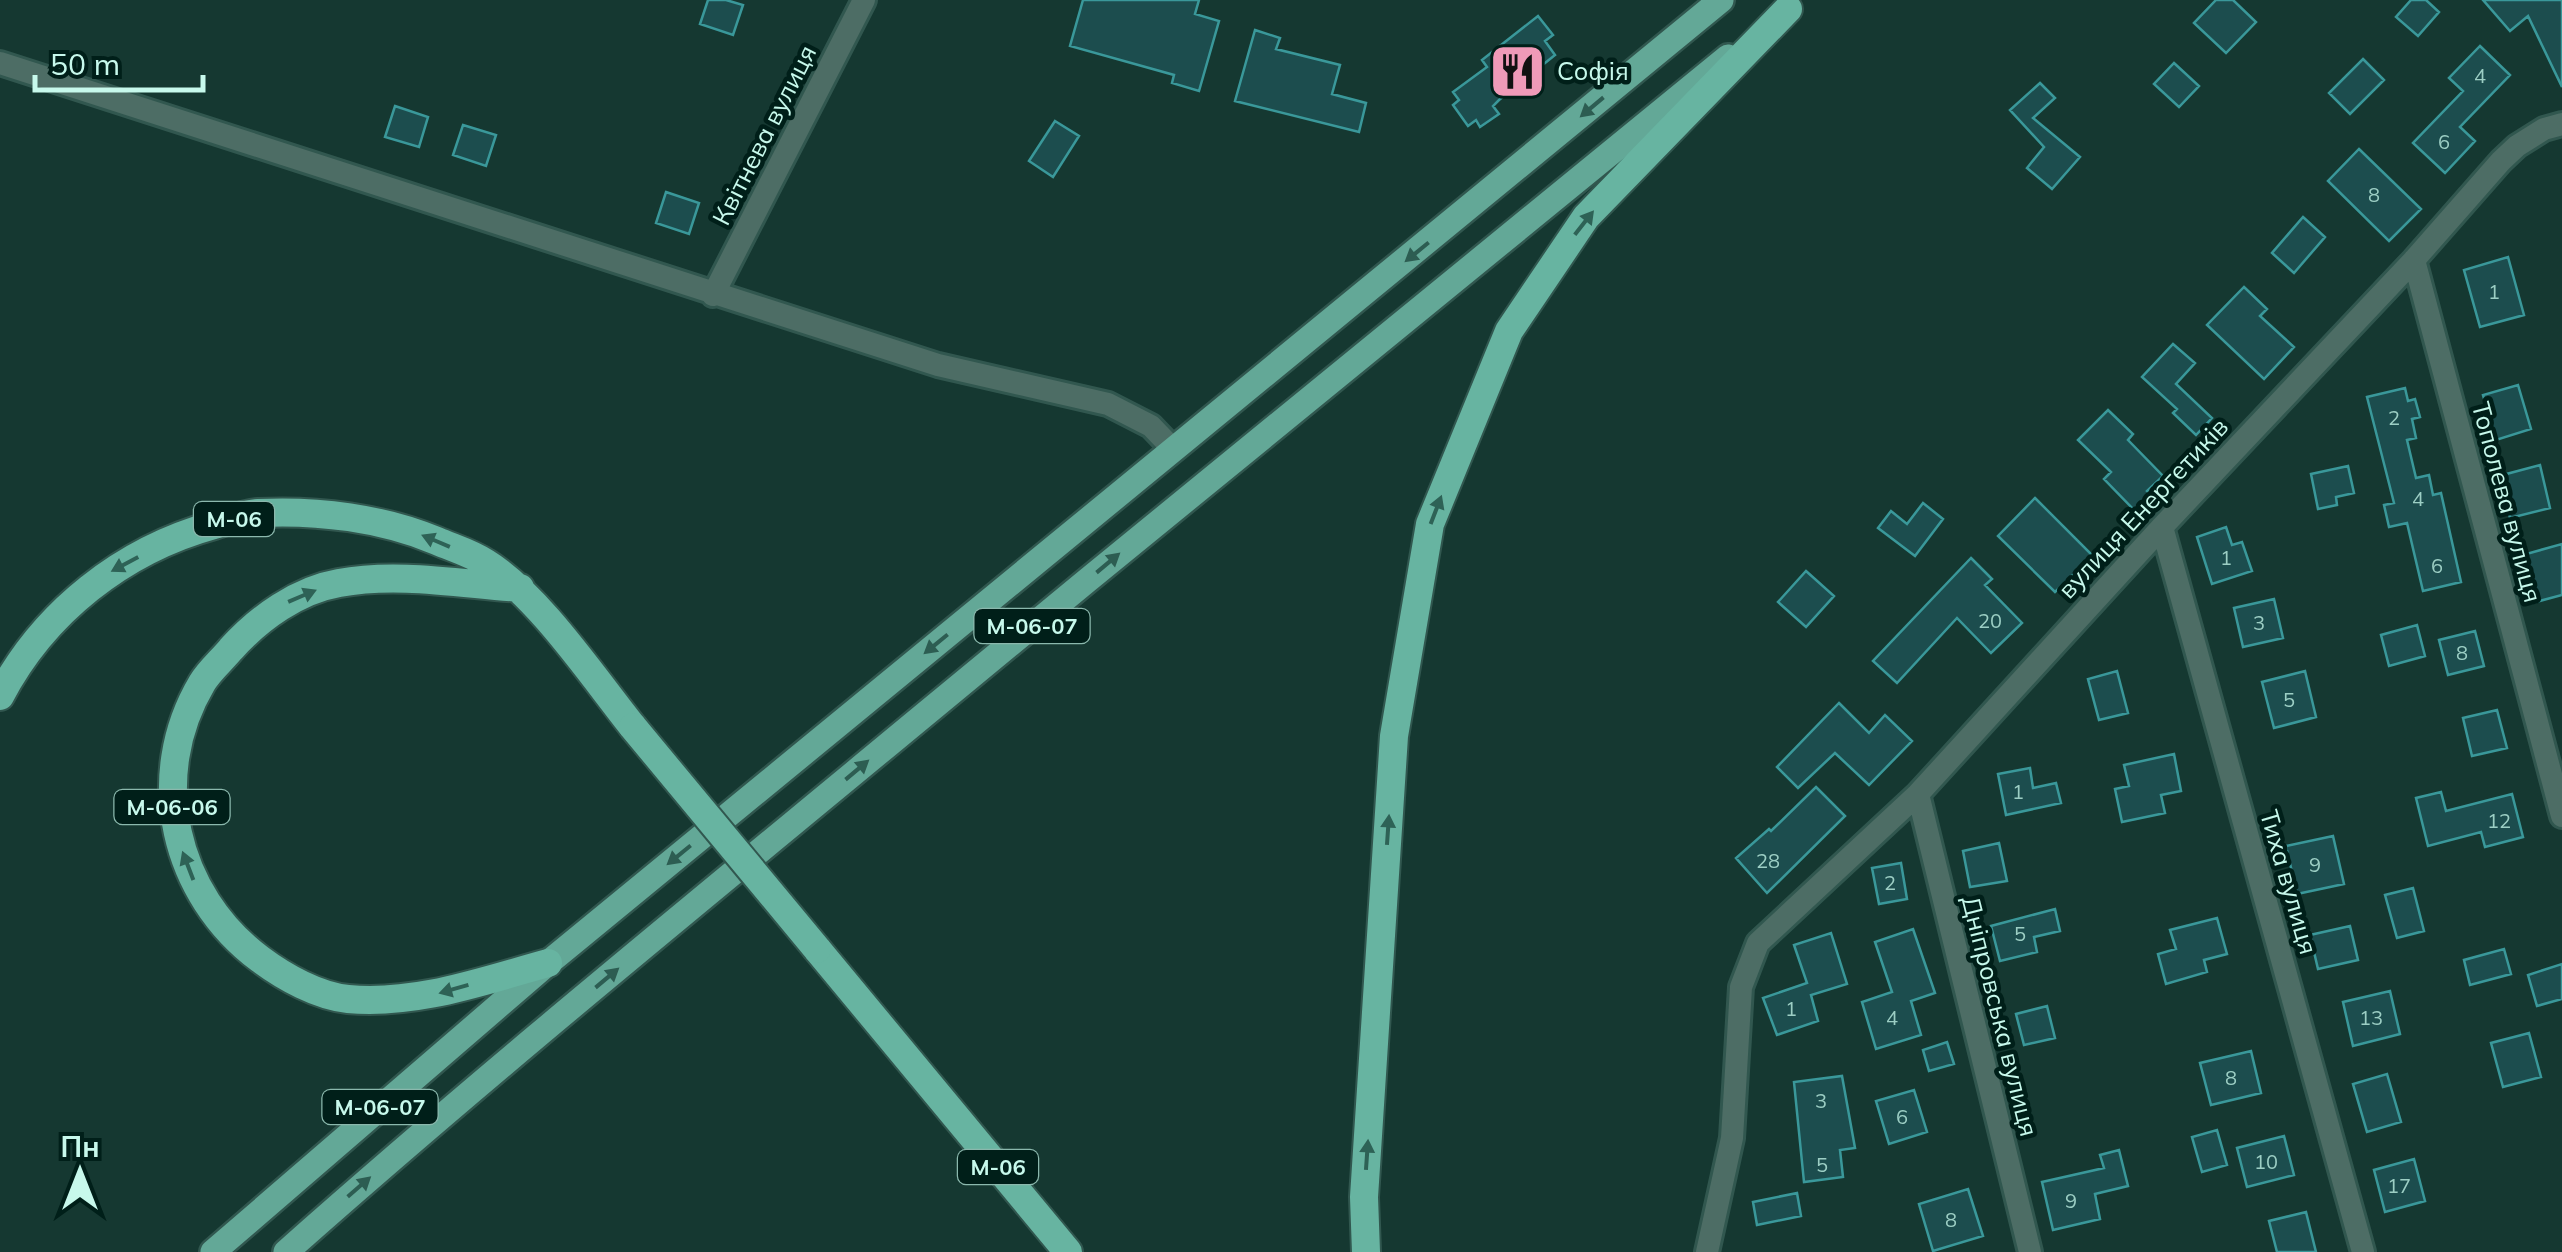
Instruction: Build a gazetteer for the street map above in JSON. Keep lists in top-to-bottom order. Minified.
{"streets":{"highway":["М-06","М-06-06"],"main road":["М-06-07"],"street":["Квітнева вулиця","Тополева вулиця","вулиця Енергетиків","Тиха вулиця","Дніпровська вулиця"]},"crossings":[["Тополева вулиця","вулиця Енергетиків"],["вулиця Енергетиків","Тиха вулиця"],["вулиця Енергетиків","Дніпровська вулиця"],["М-06","М-06-06"],["М-06-07","М-06-06"]],"places":{"restaurant":["Софія"]},"house_numbers":["4","6","8","1","2","4","1","6","20","3","8","5","1","12","28","9","2","5","1","4","13","8","3","6","10","5","17","9","8"],"scale_bar":"50 m","north":"top"}
